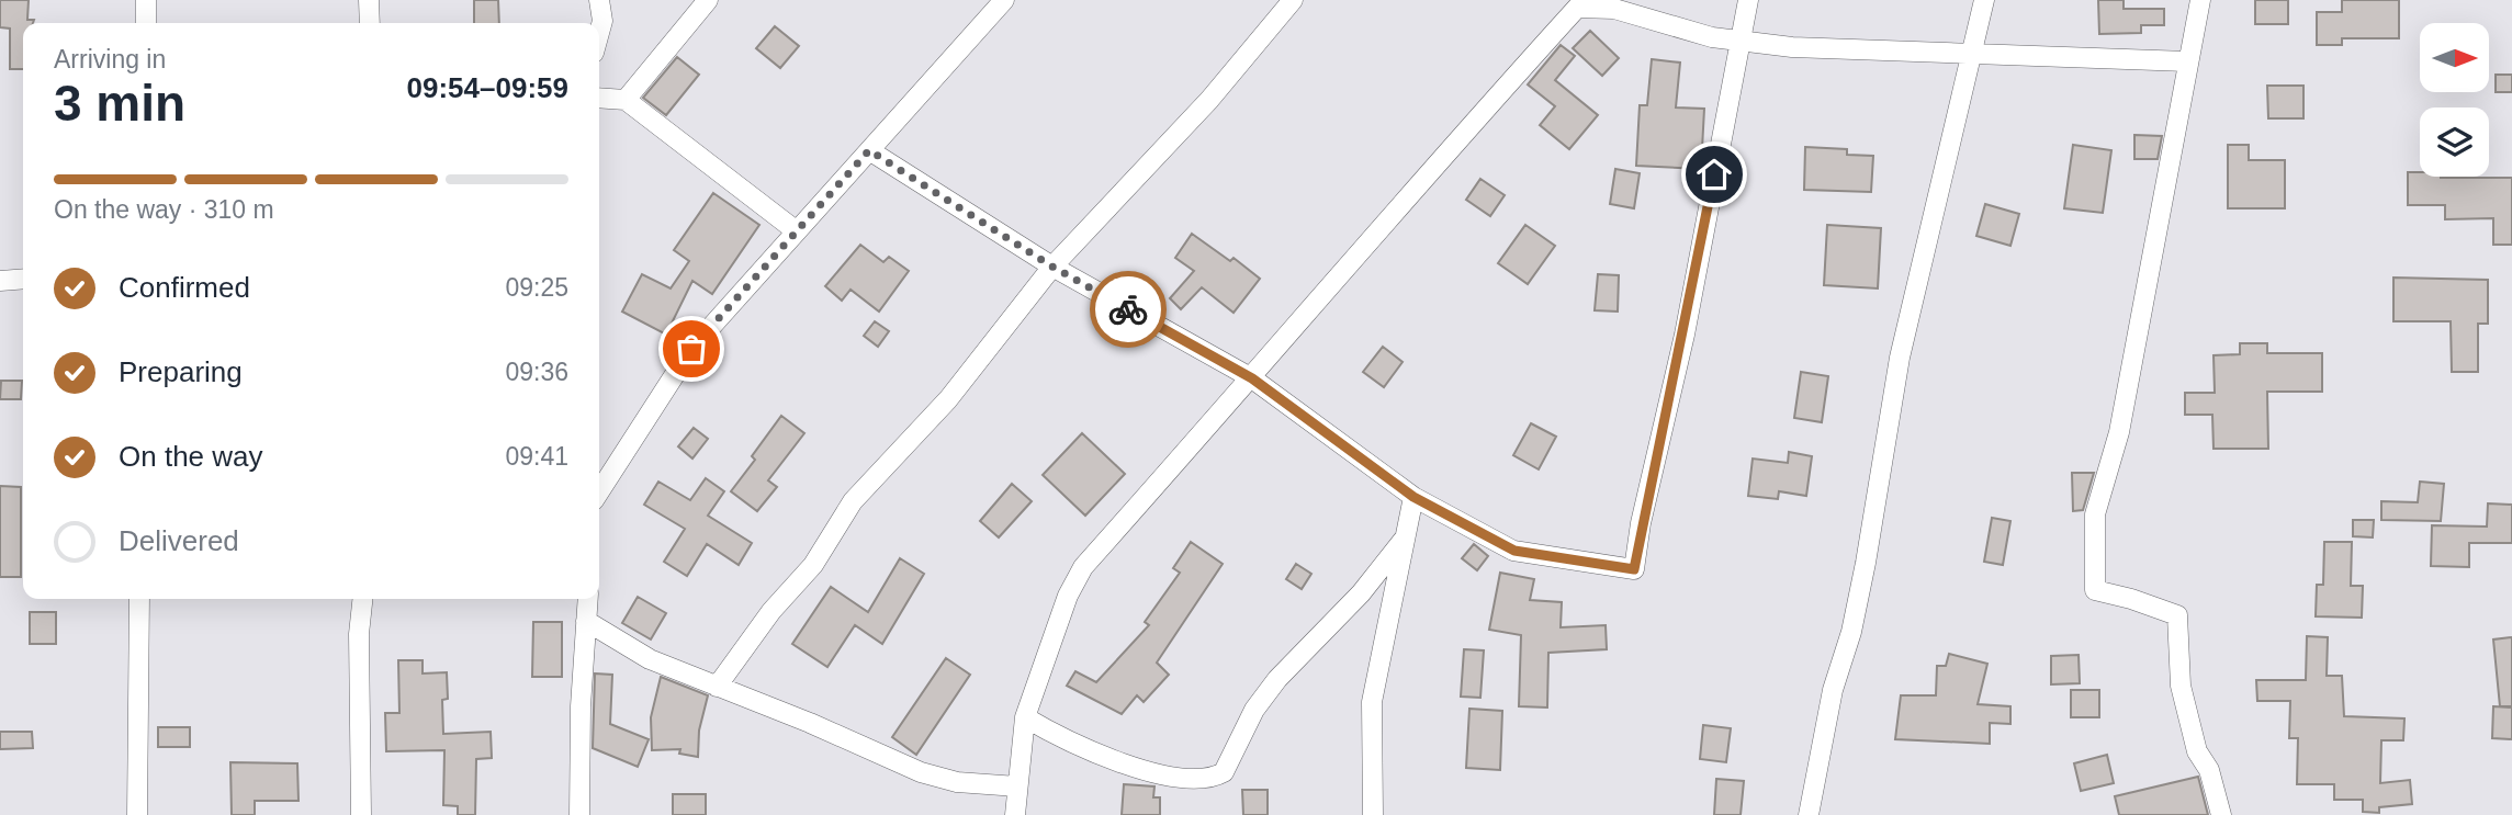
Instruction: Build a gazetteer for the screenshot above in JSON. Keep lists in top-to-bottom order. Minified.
{"north":"right","page":{"heading":["3 min","Arriving in","09:54–09:59"],"bar":"On the way · 310 m","list":[["Confirmed","09:25"],["Preparing","09:36"],["On the way","09:41"],"Delivered"]}}
